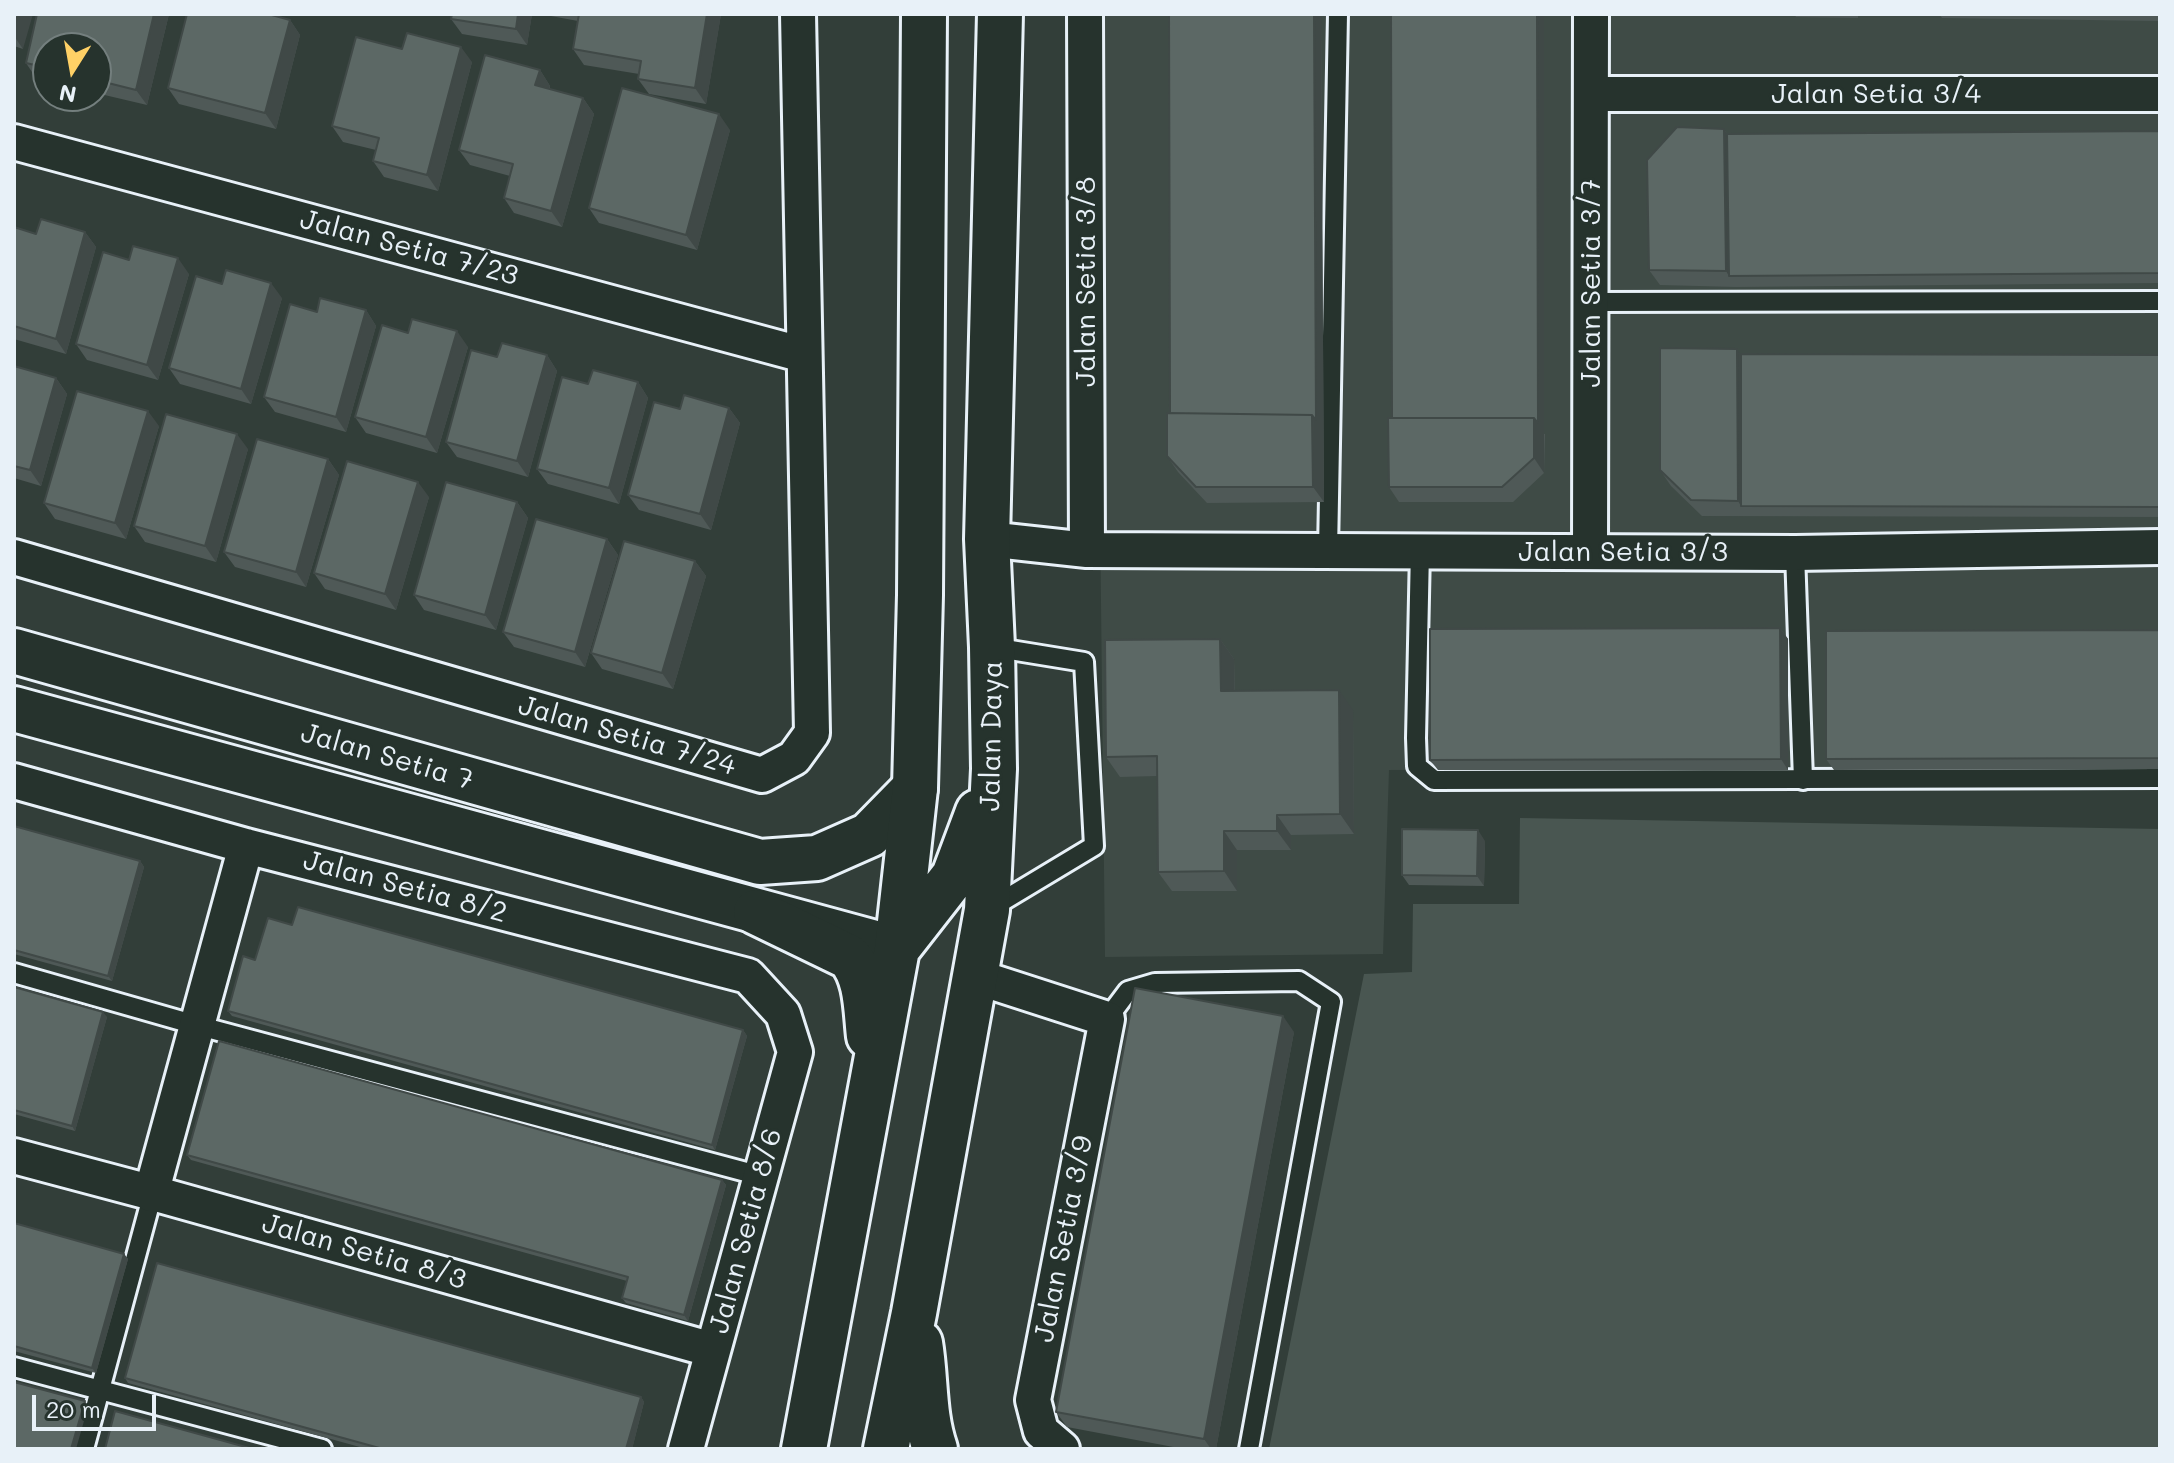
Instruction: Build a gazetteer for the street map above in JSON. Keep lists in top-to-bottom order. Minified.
{"streets":{"main road":["Jalan Daya","Jalan Setia 7"],"street":["Jalan Setia 3/4","Jalan Setia 7/23","Jalan Setia 3/8","Jalan Setia 3/7","Jalan Setia 3/3","Jalan Setia 7/24","Jalan Setia 8/2","Jalan Setia 8/6","Jalan Setia 3/9","Jalan Setia 8/3"]},"crossings":[["Jalan Setia 3/4","Jalan Setia 3/7"],["Jalan Setia 7/23","Jalan Setia 7/24"],["Jalan Setia 3/8","Jalan Setia 3/3"],["Jalan Setia 3/7","Jalan Setia 3/3"],["Jalan Setia 3/3","Jalan Daya"],["Jalan Setia 8/2","Jalan Setia 8/6"],["Jalan Setia 8/6","Jalan Setia 8/3"]],"scale_bar":"20 m","north":"bottom"}
